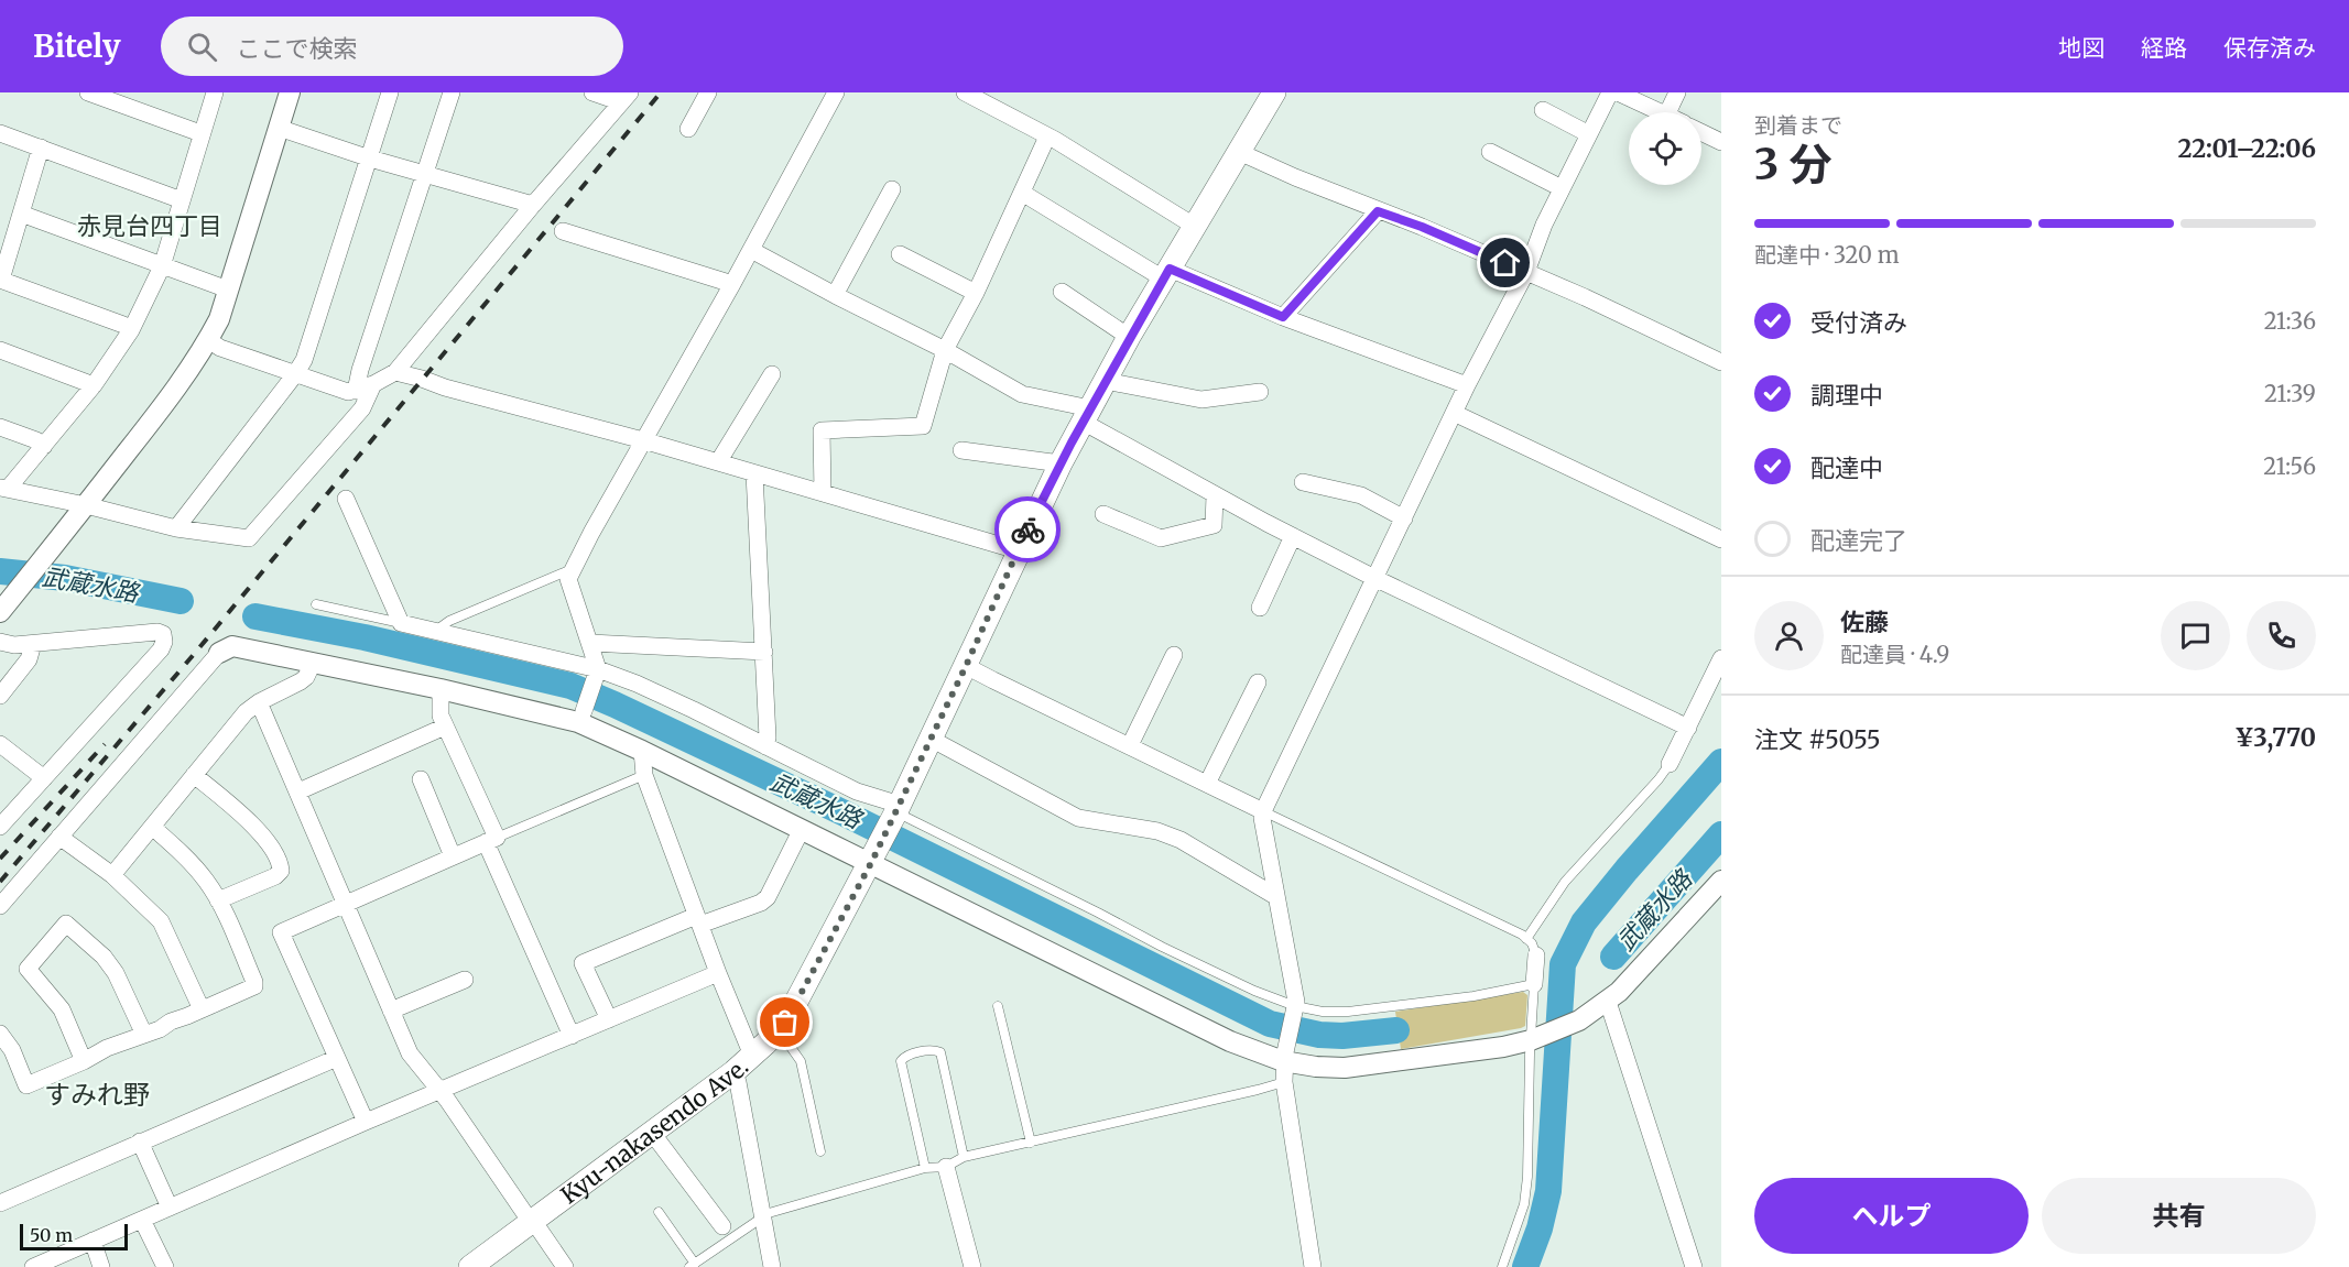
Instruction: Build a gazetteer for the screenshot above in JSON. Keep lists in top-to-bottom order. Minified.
{"streets":{"main road":["Kyu-nakasendo Ave."]},"districts":["赤見台四丁目","すみれ野"],"water":["武蔵水路"],"scale_bar":"50 m","page":{"header":"Bitely","search":"ここで検索","nav":["地図","経路","保存済み"],"heading":["3 分","到着まで","22:01–22:06"],"panel":["佐藤","配達員 · 4.9","注文 #5055","¥3,770"],"bar":"配達中 · 320 m","list":[["受付済み","21:36"],["調理中","21:39"],["配達中","21:56"],"配達完了"],"buttons":["ヘルプ","共有"],"scale":"50 m"}}
